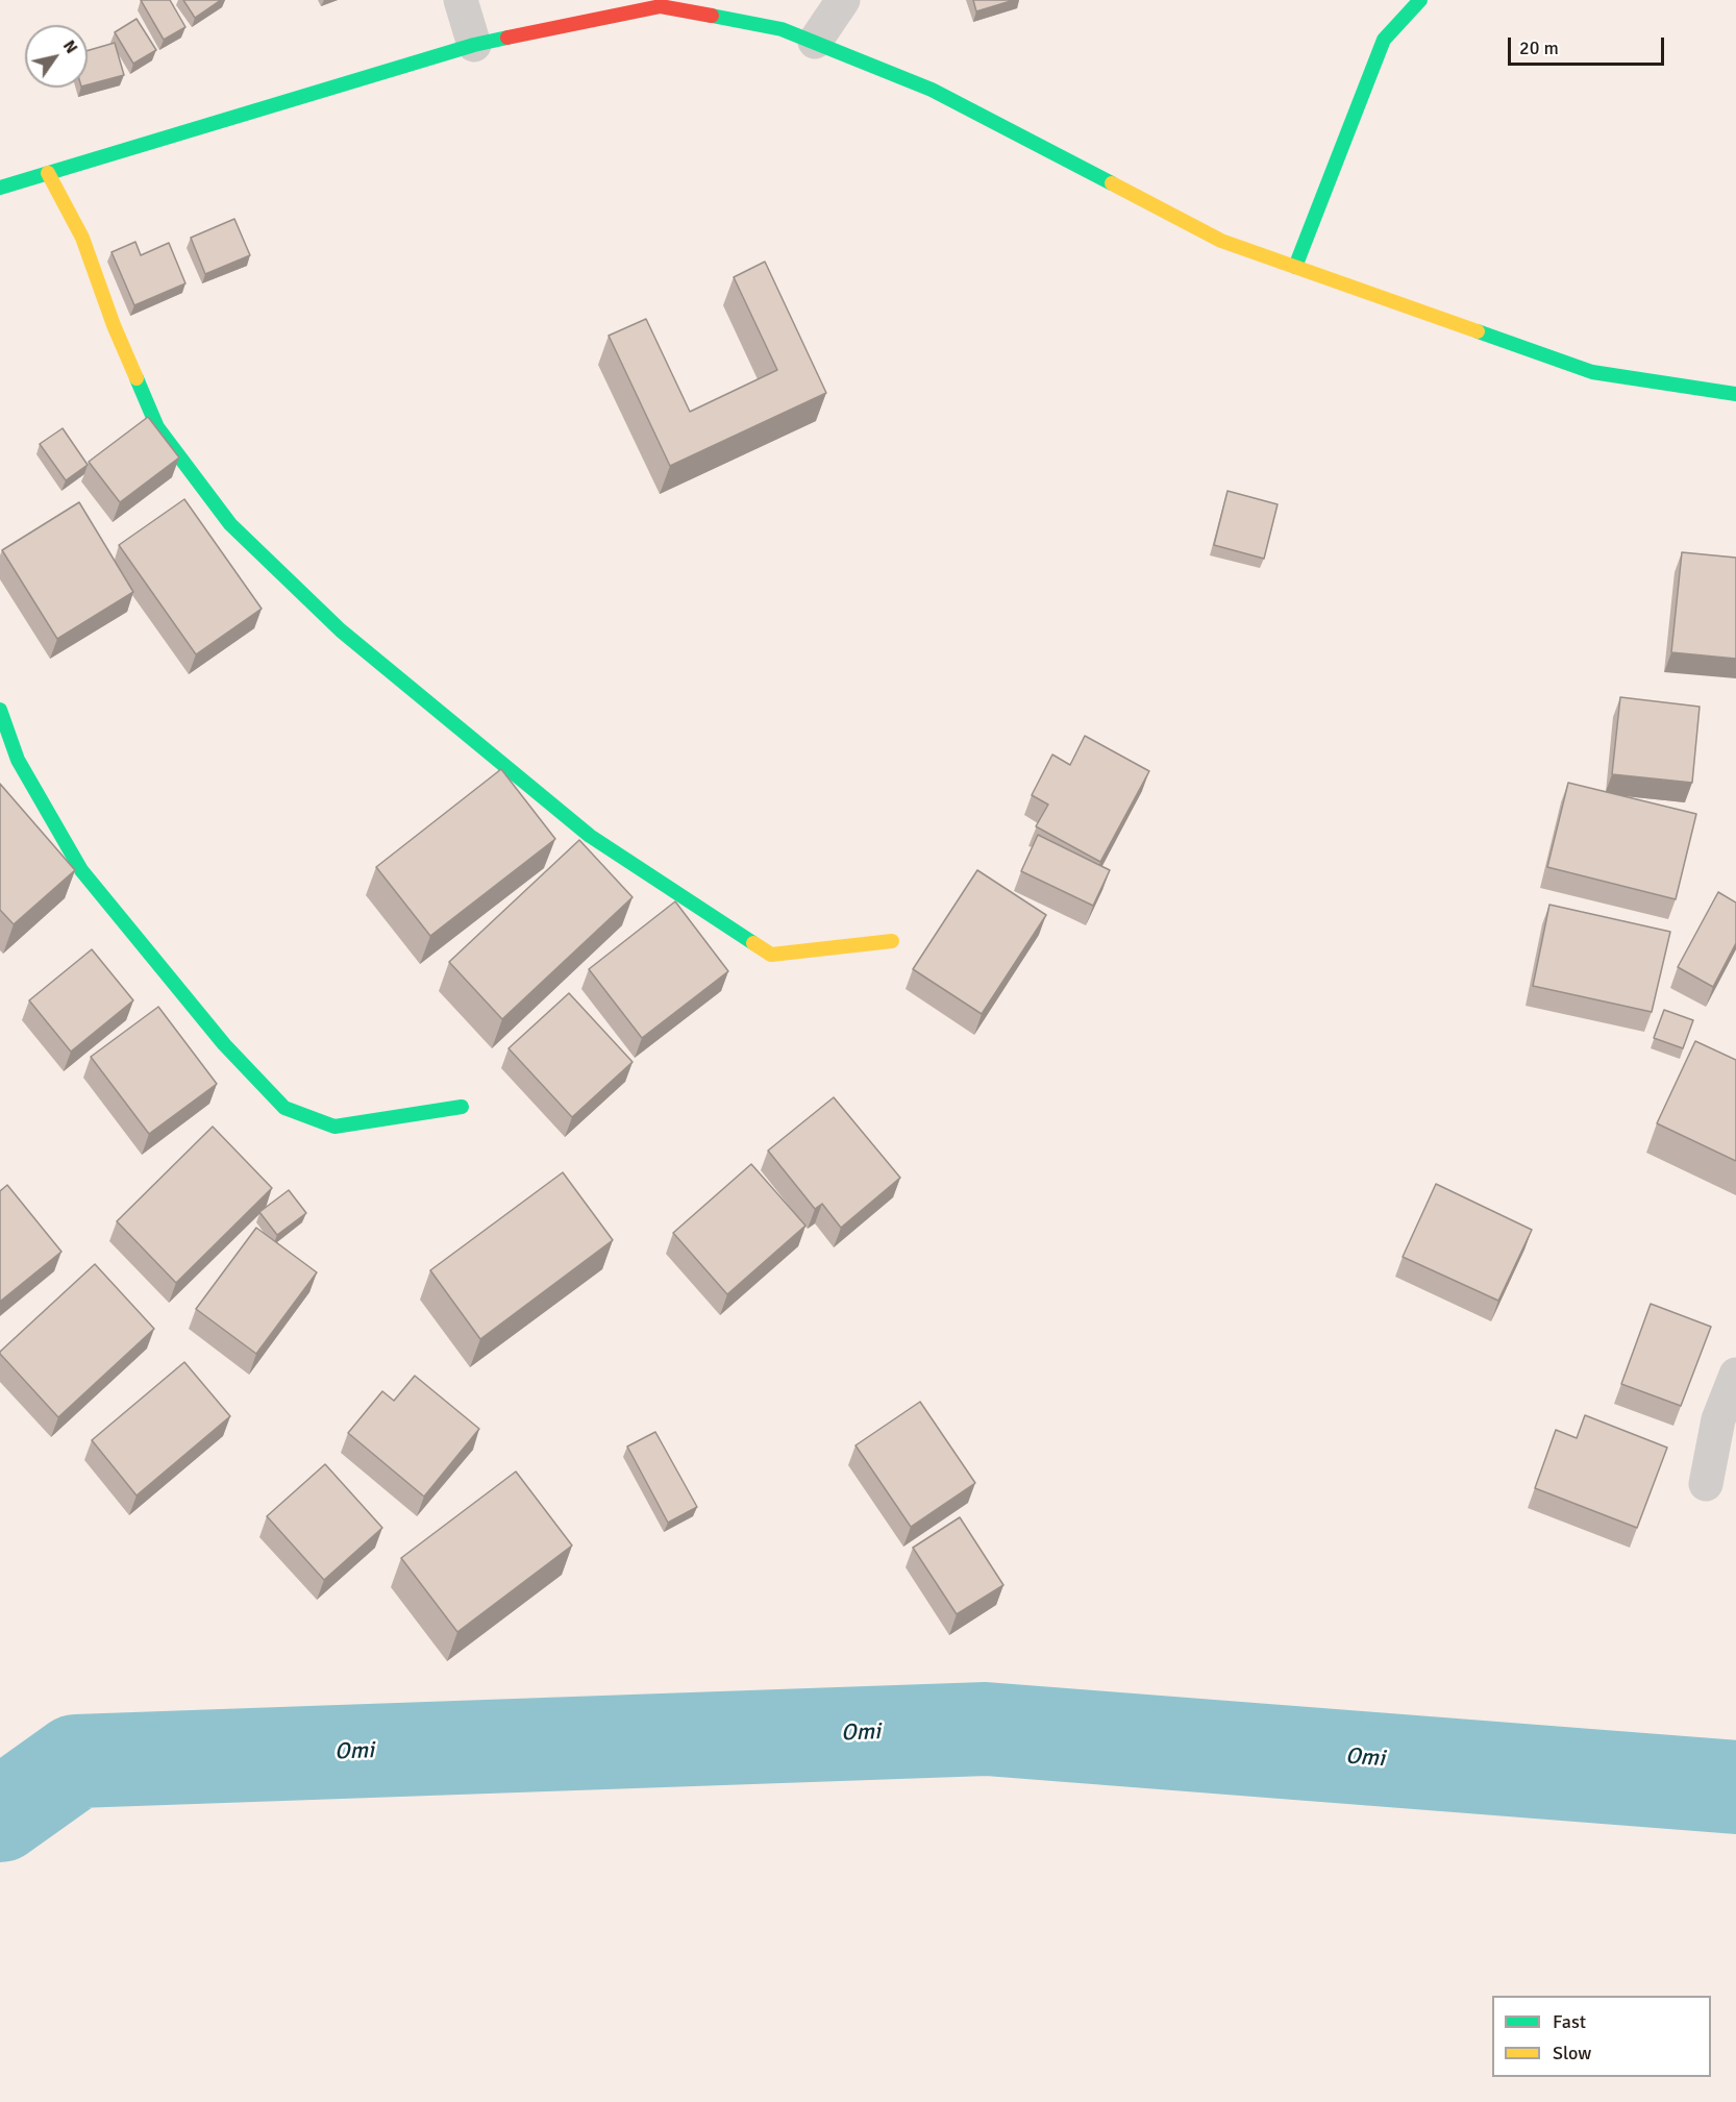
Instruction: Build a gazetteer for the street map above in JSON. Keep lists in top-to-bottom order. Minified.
{"water":["Omi"],"legend":["Fast","Slow"],"scale_bar":"20 m","north":"top right"}
